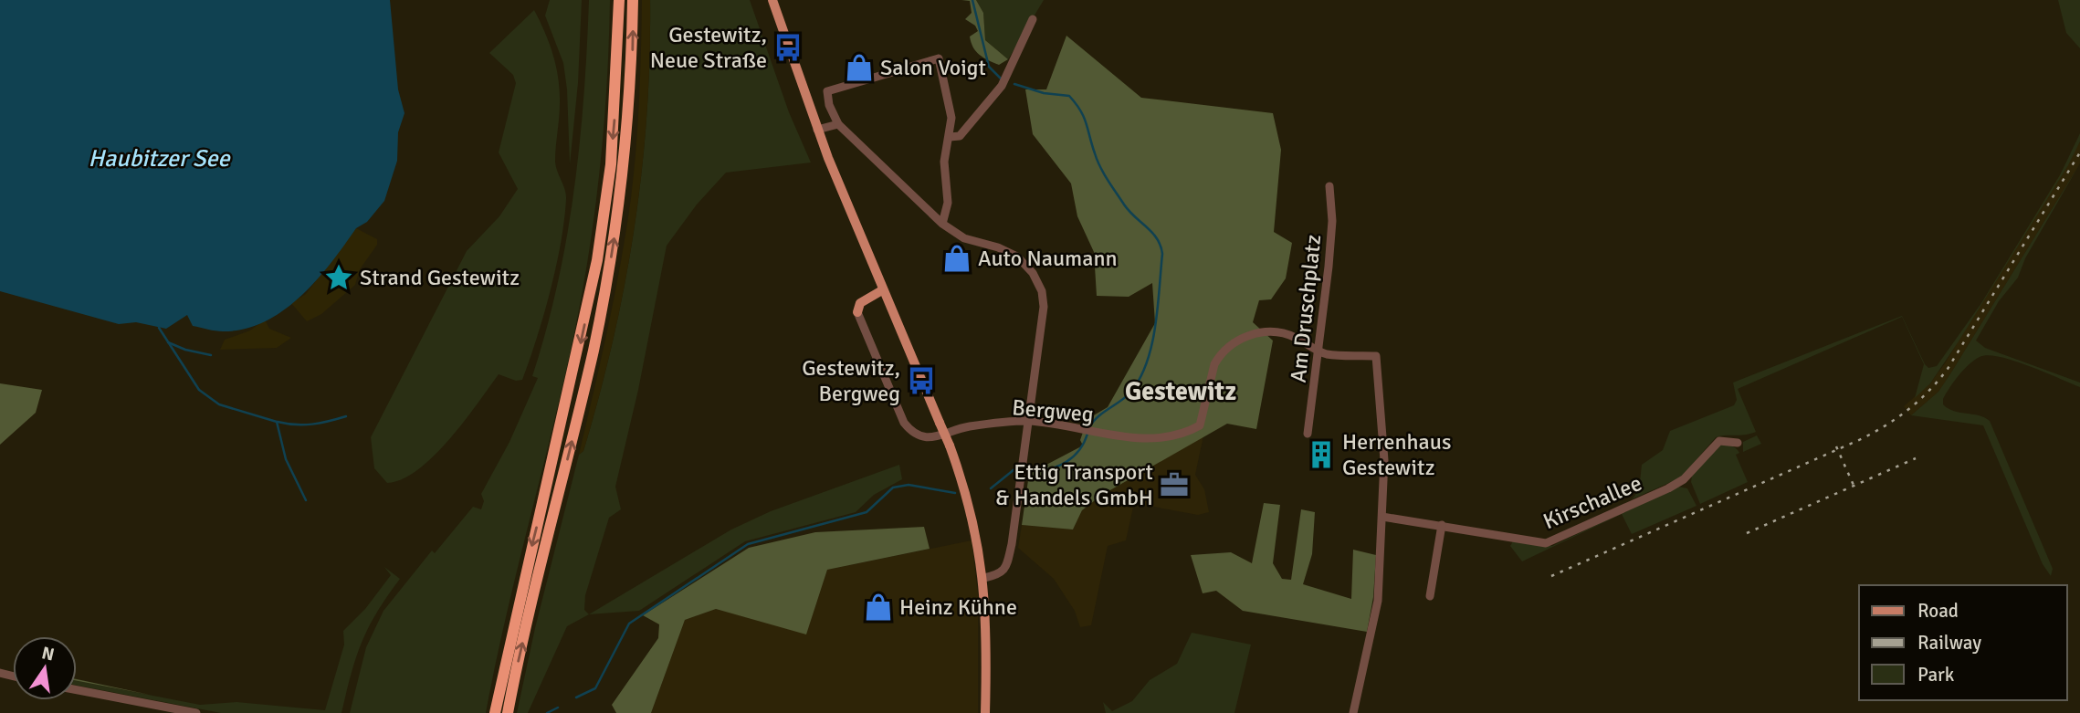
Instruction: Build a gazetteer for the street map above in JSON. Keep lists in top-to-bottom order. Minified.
{"streets":{"street":["Am Druschplatz","Bergweg","Kirschallee"]},"crossings":[["Am Druschplatz","Bergweg"],["Bergweg","Kirschallee"]],"districts":["Gestewitz"],"water":["Haubitzer See"],"places":{"bus stop":["Gestewitz, Neue Straße","Gestewitz, Bergweg"],"shop":["Salon Voigt","Auto Naumann","Heinz Kühne"],"place":["Strand Gestewitz"],"building":["Herrenhaus Gestewitz"],"office":["Ettig Transport & Handels GmbH"]},"legend":["Road","Railway","Park"],"north":"top"}
